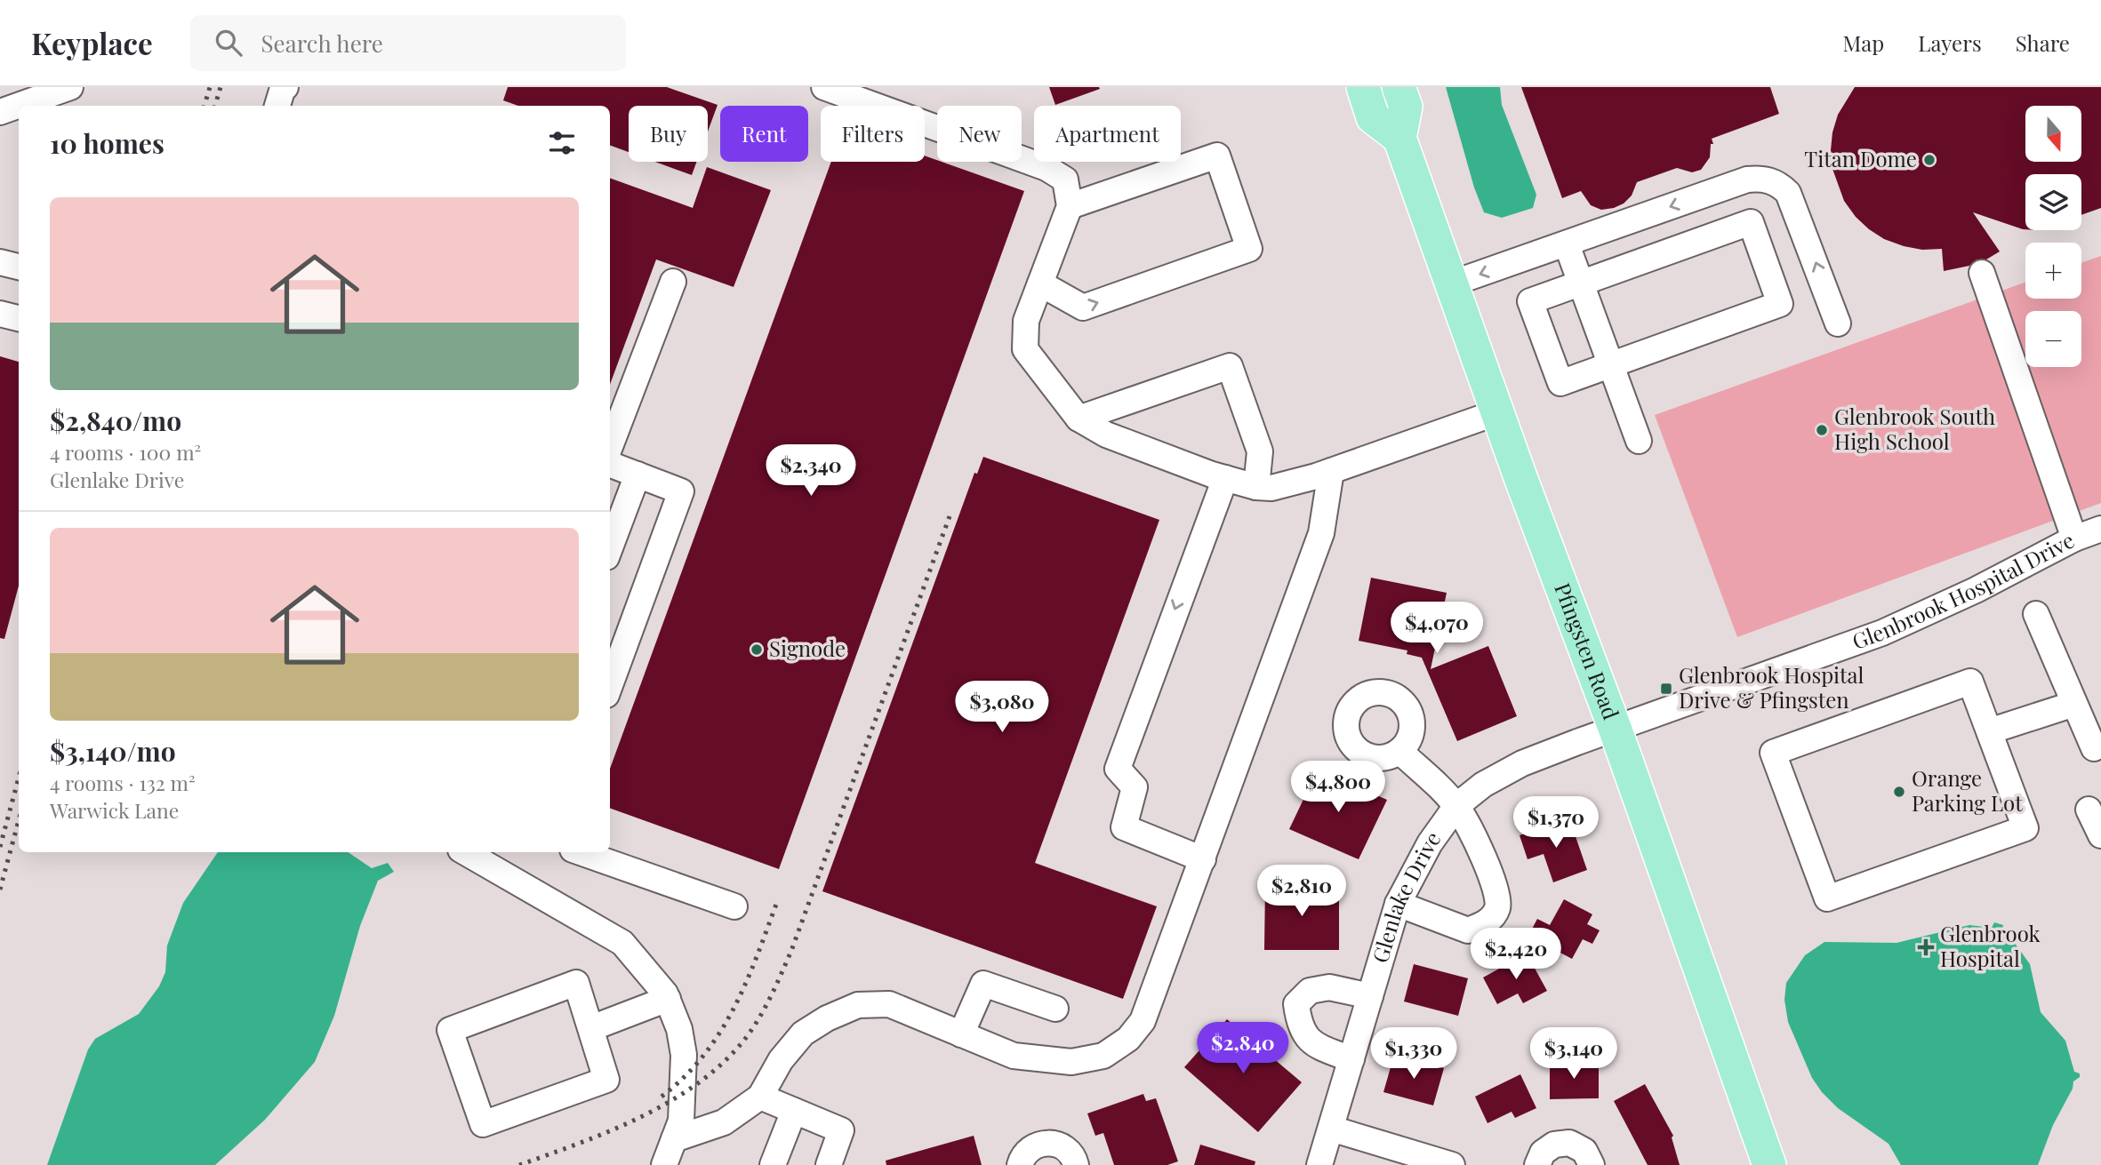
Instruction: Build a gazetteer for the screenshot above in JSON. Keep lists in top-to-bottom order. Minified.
{"streets":{"main road":["Pfingsten Road"],"street":["Glenbrook Hospital Drive","Glenlake Drive"]},"crossings":[["Glenbrook Hospital Drive","Pfingsten Road"],["Glenbrook Hospital Drive","Glenlake Drive"],["Pfingsten Road","Glenlake Drive"]],"places":{"other":["Titan Dome","Glenbrook South High School","Signode","Orange Parking Lot"],"transit":["Glenbrook Hospital Drive & Pfingsten"],"health":["Glenbrook Hospital"]},"north":"bottom","page":{"header":"Keyplace","search":"Search here","nav":["Map","Layers","Share"],"map_buttons":["+","−"],"chip":["Buy","Rent","Filters","New","Apartment"],"heading":"10 homes","list":[{"name":"$2,840/mo","note":"4 rooms · 100 m² · Glenlake Drive"},{"name":"$3,140/mo","note":"4 rooms · 132 m² · Warwick Lane"}],"price":["$2,340","$4,070","$3,080","$4,800","$1,370","$2,810","$2,420","$2,840","$1,330","$3,140"]}}
